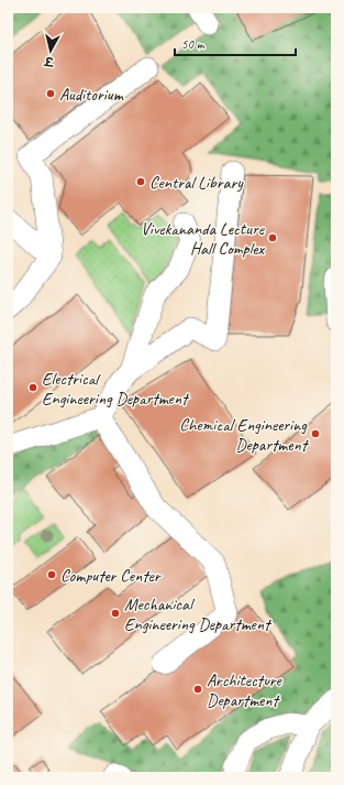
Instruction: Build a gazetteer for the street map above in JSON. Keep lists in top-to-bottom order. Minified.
{"places":["Auditorium","Central Library","Vivekananda Lecture Hall Complex","Electrical Engineering Department","Chemical Engineering Department","Computer Center","Mechanical Engineering Department","Architecture Department"],"scale_bar":"50 m","north":"bottom"}
